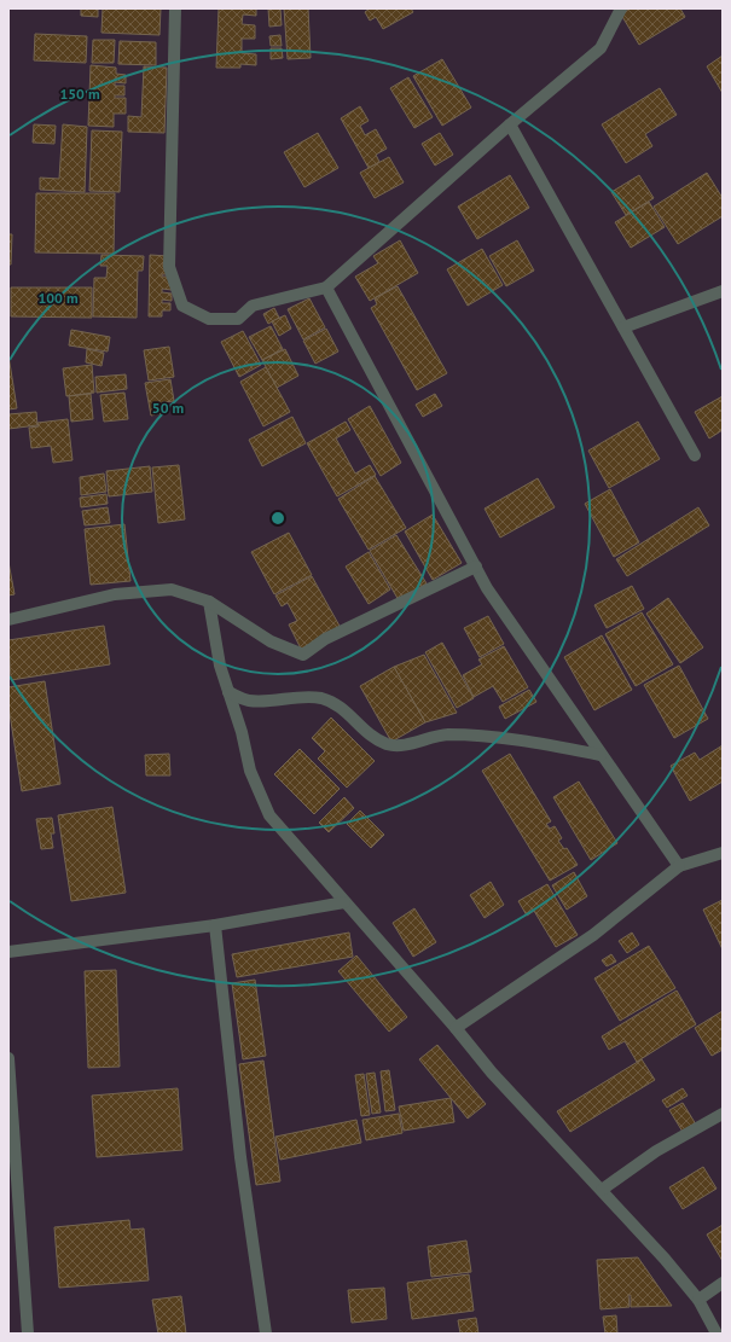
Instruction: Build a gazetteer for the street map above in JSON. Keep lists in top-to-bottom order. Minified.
{"rings":["150 m","100 m","50 m"]}
